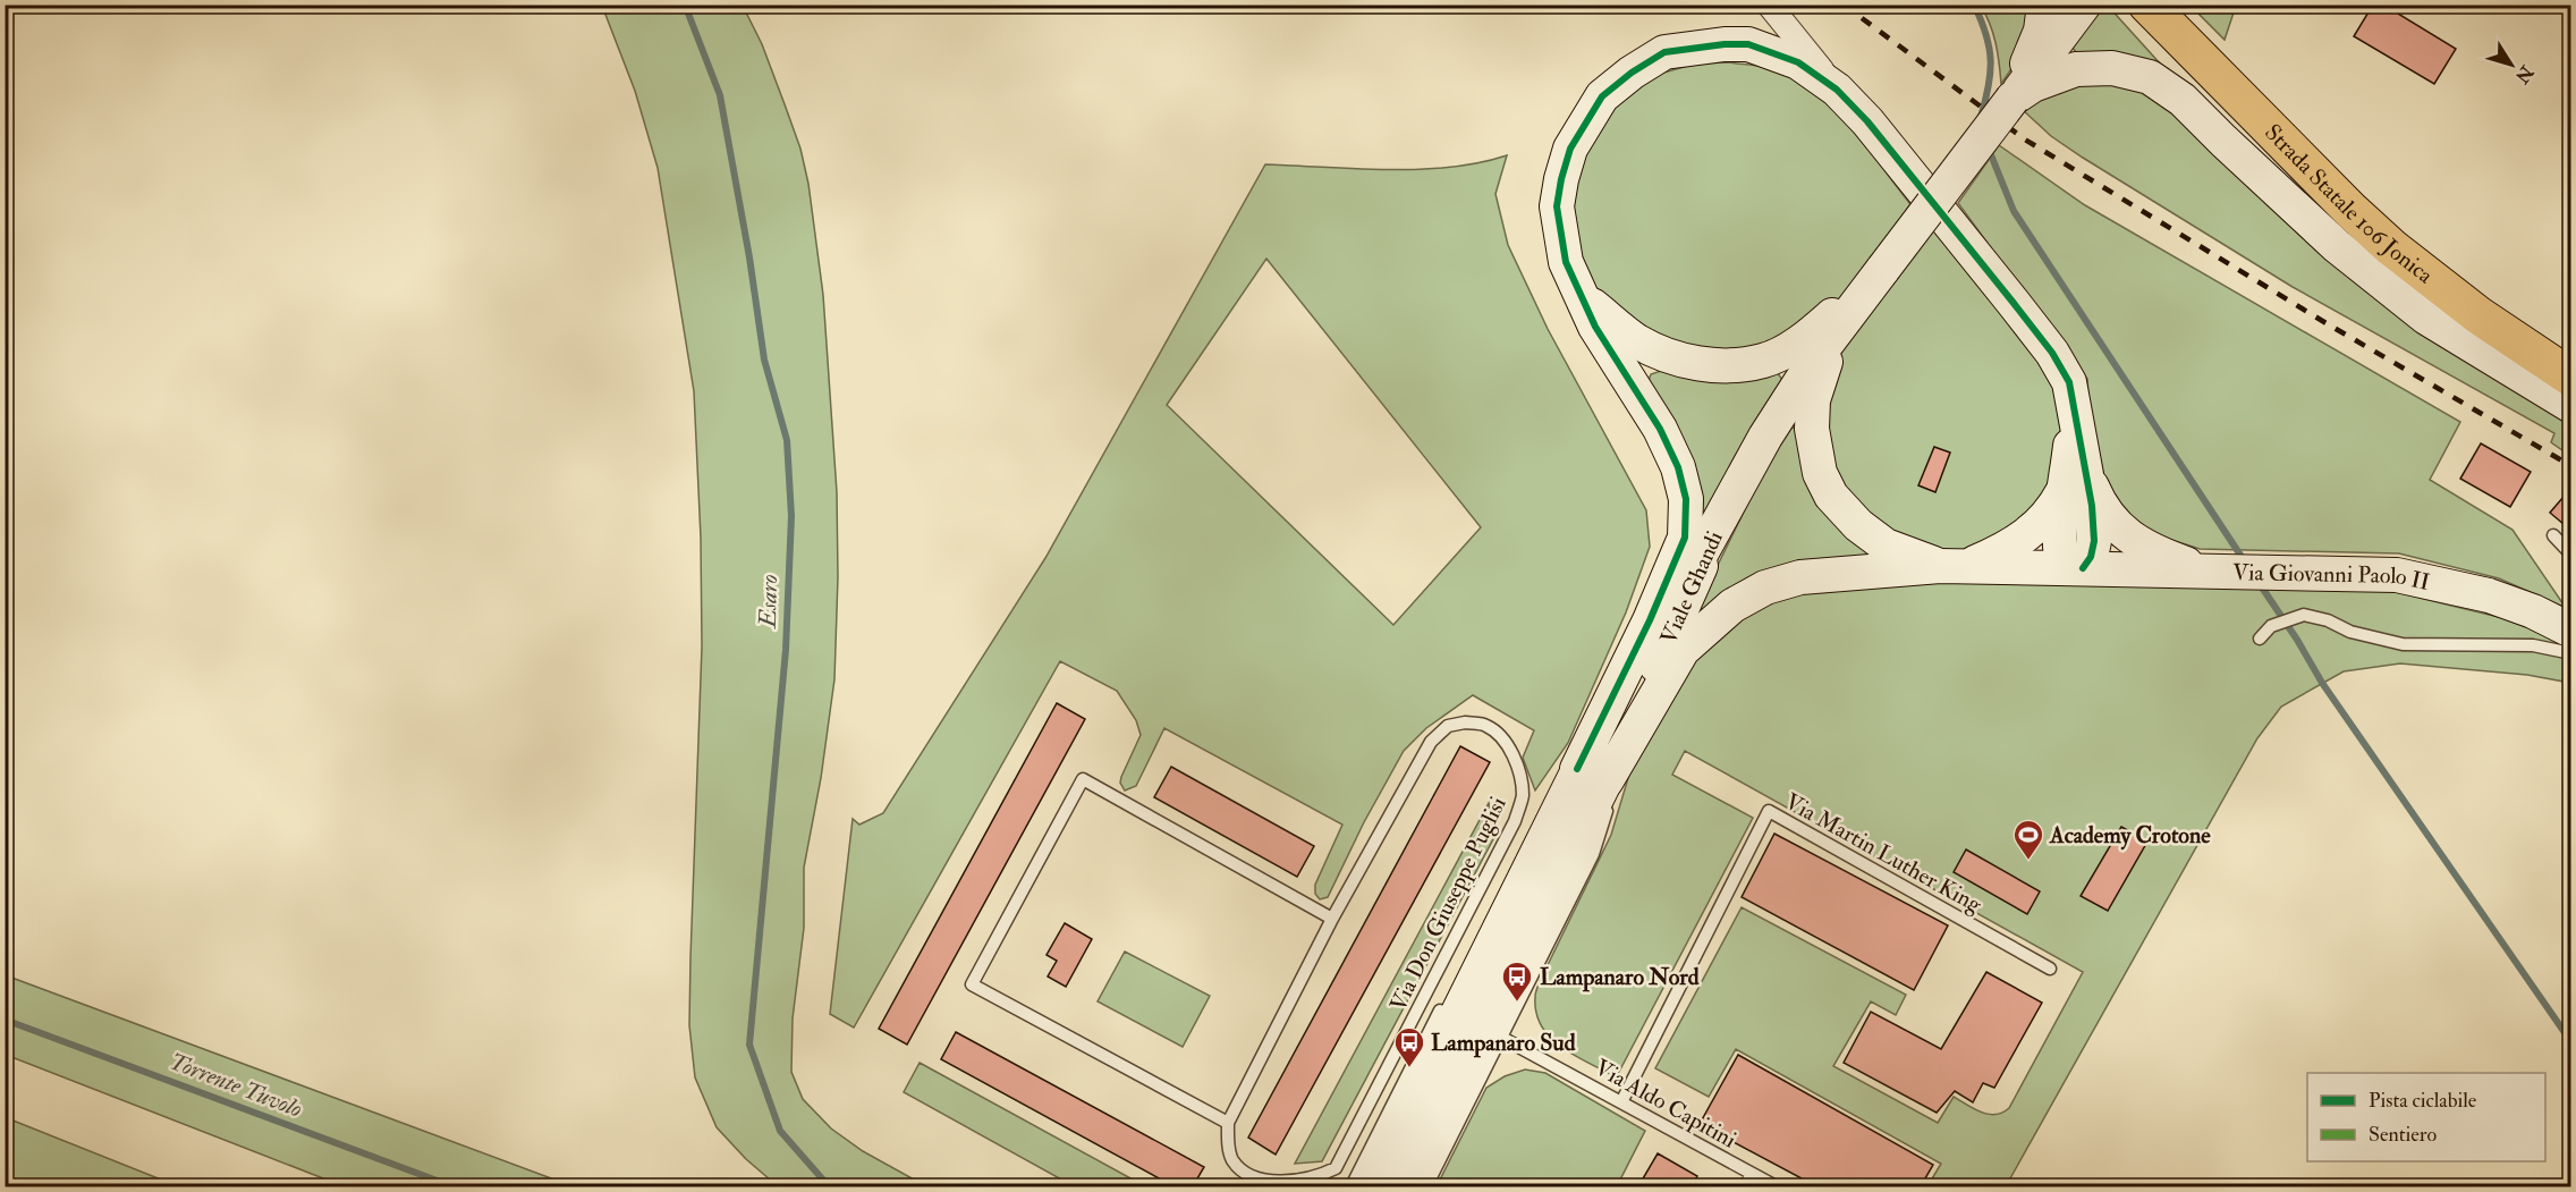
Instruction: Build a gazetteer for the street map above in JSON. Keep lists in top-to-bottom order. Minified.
{"streets":{"main road":["Strada Statale 106 Jonica"],"street":["Via Giovanni Paolo II","Viale Ghandi"],"lane":["Via Martin Luther King","Via Don Giuseppe Puglisi","Via Aldo Capitini"]},"crossings":[["Via Martin Luther King","Via Aldo Capitini"]],"water":["Esaro","Torrente Tuvolo"],"places":{"sports":["Academy Crotone"],"bus stop":["Lampanaro Nord","Lampanaro Sud"]},"legend":["Pista ciclabile","Sentiero"],"north":"bottom right"}
